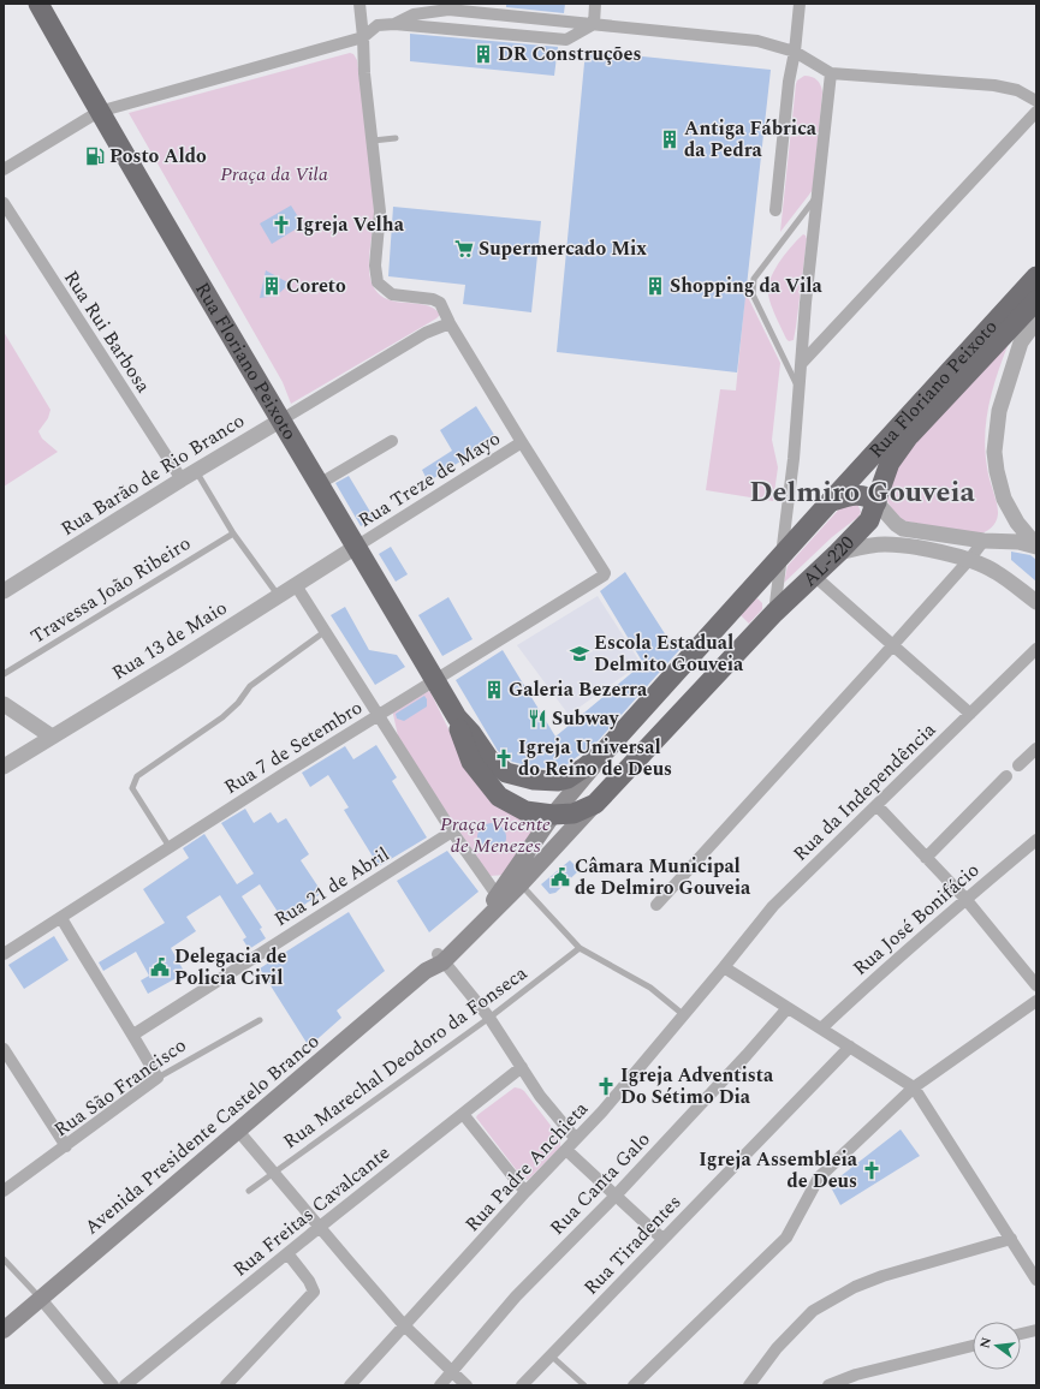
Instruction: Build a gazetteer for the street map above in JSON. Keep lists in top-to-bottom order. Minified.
{"streets":{"highway":["Rua Floriano Peixoto","AL-220"],"main road":["Avenida Presidente Castelo Branco"],"street":["Rua Rui Barbosa","Rua Barão de Rio Branco","Rua Treze de Mayo","Rua 13 de Maio","Rua 7 de Setembro","Rua da Independência","Rua 21 de Abril","Rua José Bonifácio","Rua São Francisco","Rua Padre Anchieta","Rua Canta Galo","Rua Freitas Cavalcante","Rua Tiradentes"],"lane":["Travessa João Ribeiro","Rua Marechal Deodoro da Fonseca"]},"crossings":[["Rua Rui Barbosa","Rua Barão de Rio Branco"],["Rua Floriano Peixoto","Rua Barão de Rio Branco"],["Rua Floriano Peixoto","Rua Treze de Mayo"],["Rua Floriano Peixoto","AL-220"],["Rua Floriano Peixoto","Rua 13 de Maio"],["Rua Floriano Peixoto","Rua 7 de Setembro"],["Rua Floriano Peixoto","Avenida Presidente Castelo Branco"],["Rua Treze de Mayo","Rua 13 de Maio"],["Rua Treze de Mayo","Rua 7 de Setembro"],["AL-220","Avenida Presidente Castelo Branco"],["Rua da Independência","Rua Padre Anchieta"]],"districts":["Delmiro Gouveia"],"parks":["Praça da Vila","Praça Vicente de Menezes"],"places":{"building":["DR Construções","Antiga Fábrica da Pedra","Coreto","Shopping da Vila","Galeria Bezerra"],"fuel station":["Posto Aldo"],"church":["Igreja Velha","Igreja Universal do Reino de Deus","Igreja Adventista Do Sétimo Dia","Igreja Assembleia de Deus"],"supermarket":["Supermercado Mix"],"school or university":["Escola Estadual Delmito Gouveia"],"restaurant":["Subway"],"public building":["Câmara Municipal de Delmiro Gouveia","Delegacia de Policia Civil"]},"north":"left"}
